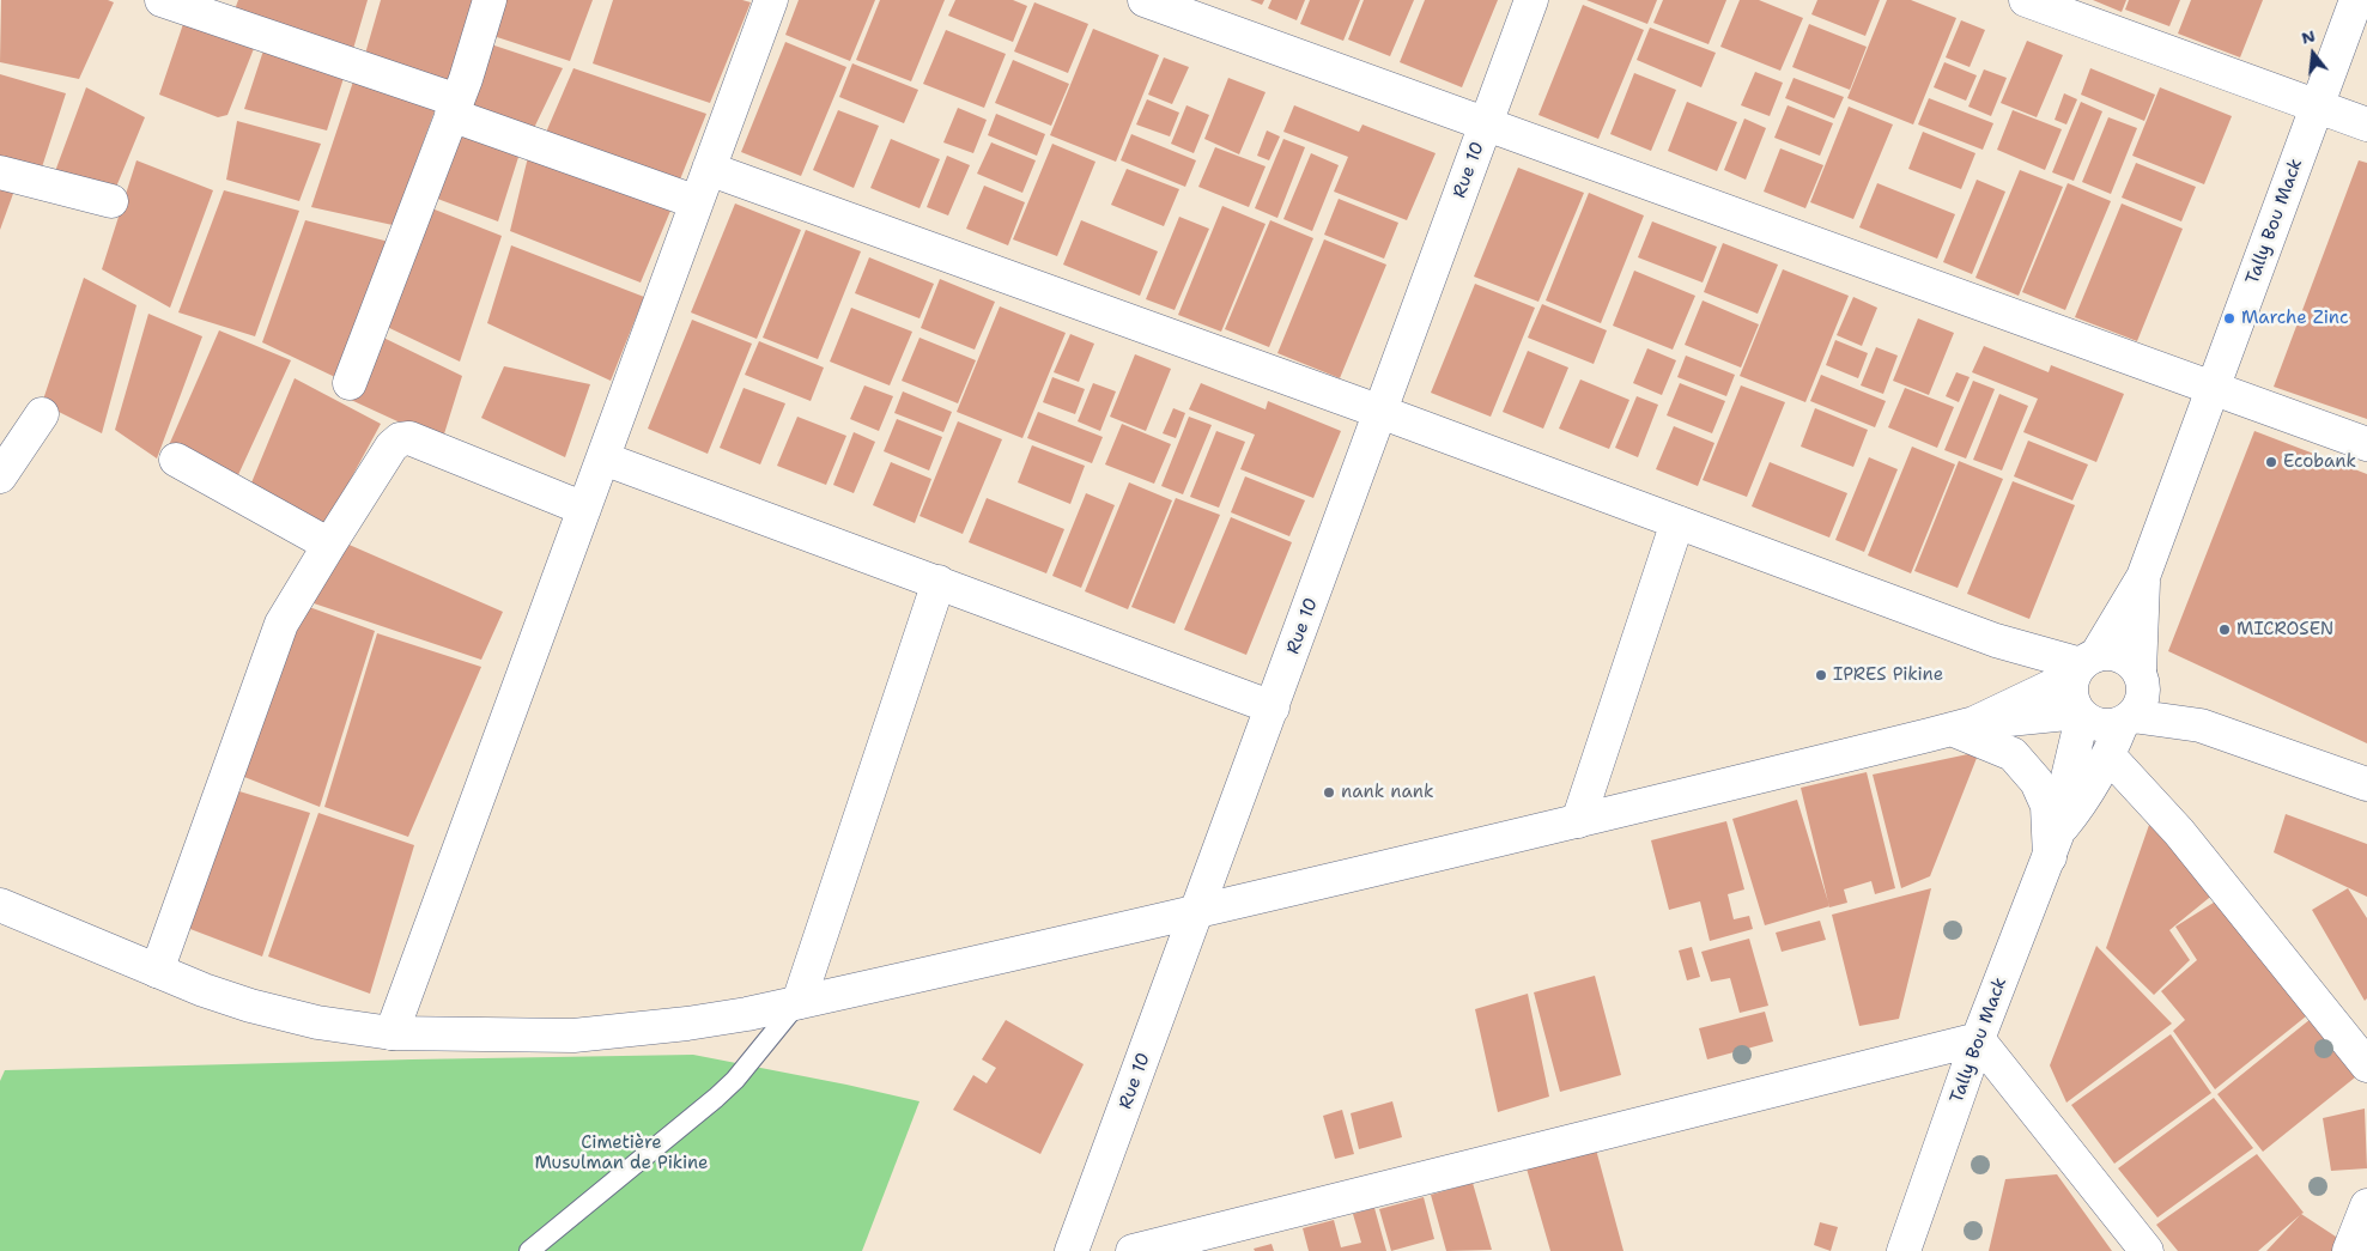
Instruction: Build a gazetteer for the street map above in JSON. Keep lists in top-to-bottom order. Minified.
{"streets":{"street":["Rue 10","Tally Bou Mack"]},"parks":["Cimetière Musulman de Pikine"],"places":["Marche Zinc","Ecobank","MICROSEN","IPRES Pikine","nank nank"],"north":"top"}
